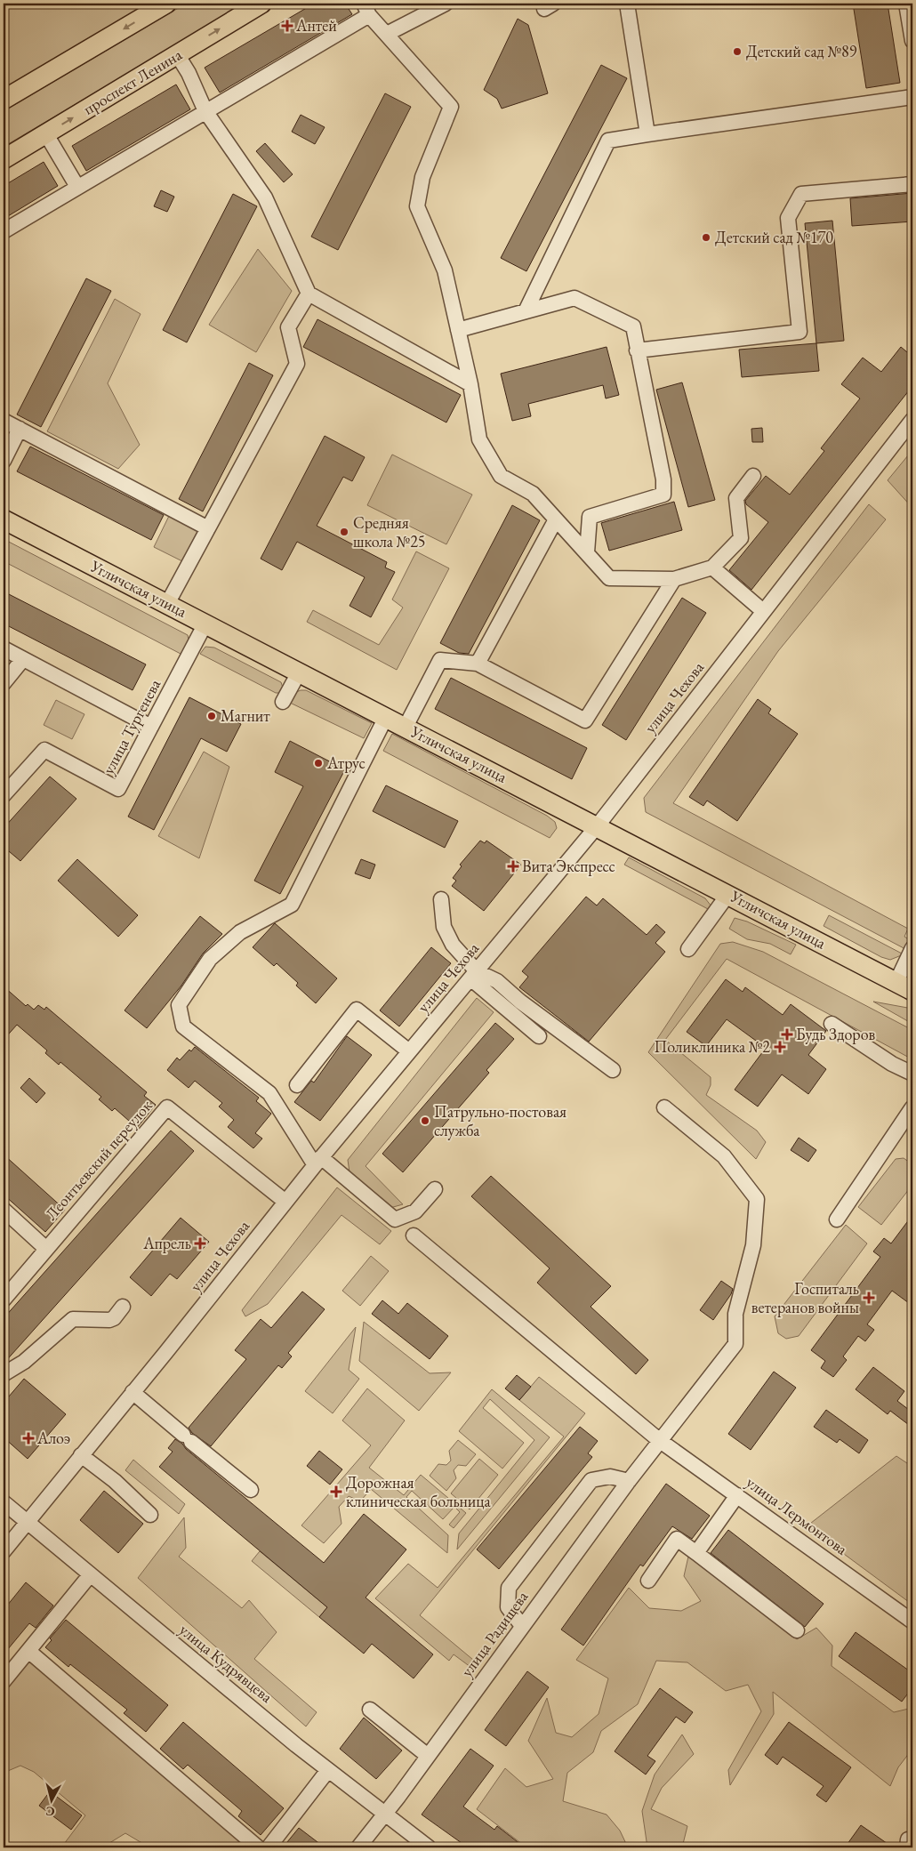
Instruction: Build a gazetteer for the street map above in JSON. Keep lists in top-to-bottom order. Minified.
{"streets":{"main road":["проспект Ленина","Угличская улица"],"street":["улица Чехова","улица Тургенева","Леонтьевский переулок","улица Лермонтова","улица Радищева","улица Кудрявцева"]},"crossings":[["Угличская улица","улица Чехова"],["Угличская улица","улица Тургенева"],["улица Чехова","Леонтьевский переулок"],["улица Чехова","улица Кудрявцева"],["улица Лермонтова","улица Радищева"],["улица Радищева","улица Кудрявцева"]],"places":{"health":["Антей","Вита Экспресс","Будь Здоров","Поликлиника №2","Апрель","Госпиталь ветеранов войны","Алоэ","Дорожная клиническая больница"],"other":["Детский сад №89","Детский сад №170","Средняя школа №25","Магнит","Атрус","Патрульно-постовая служба"]},"north":"bottom"}
